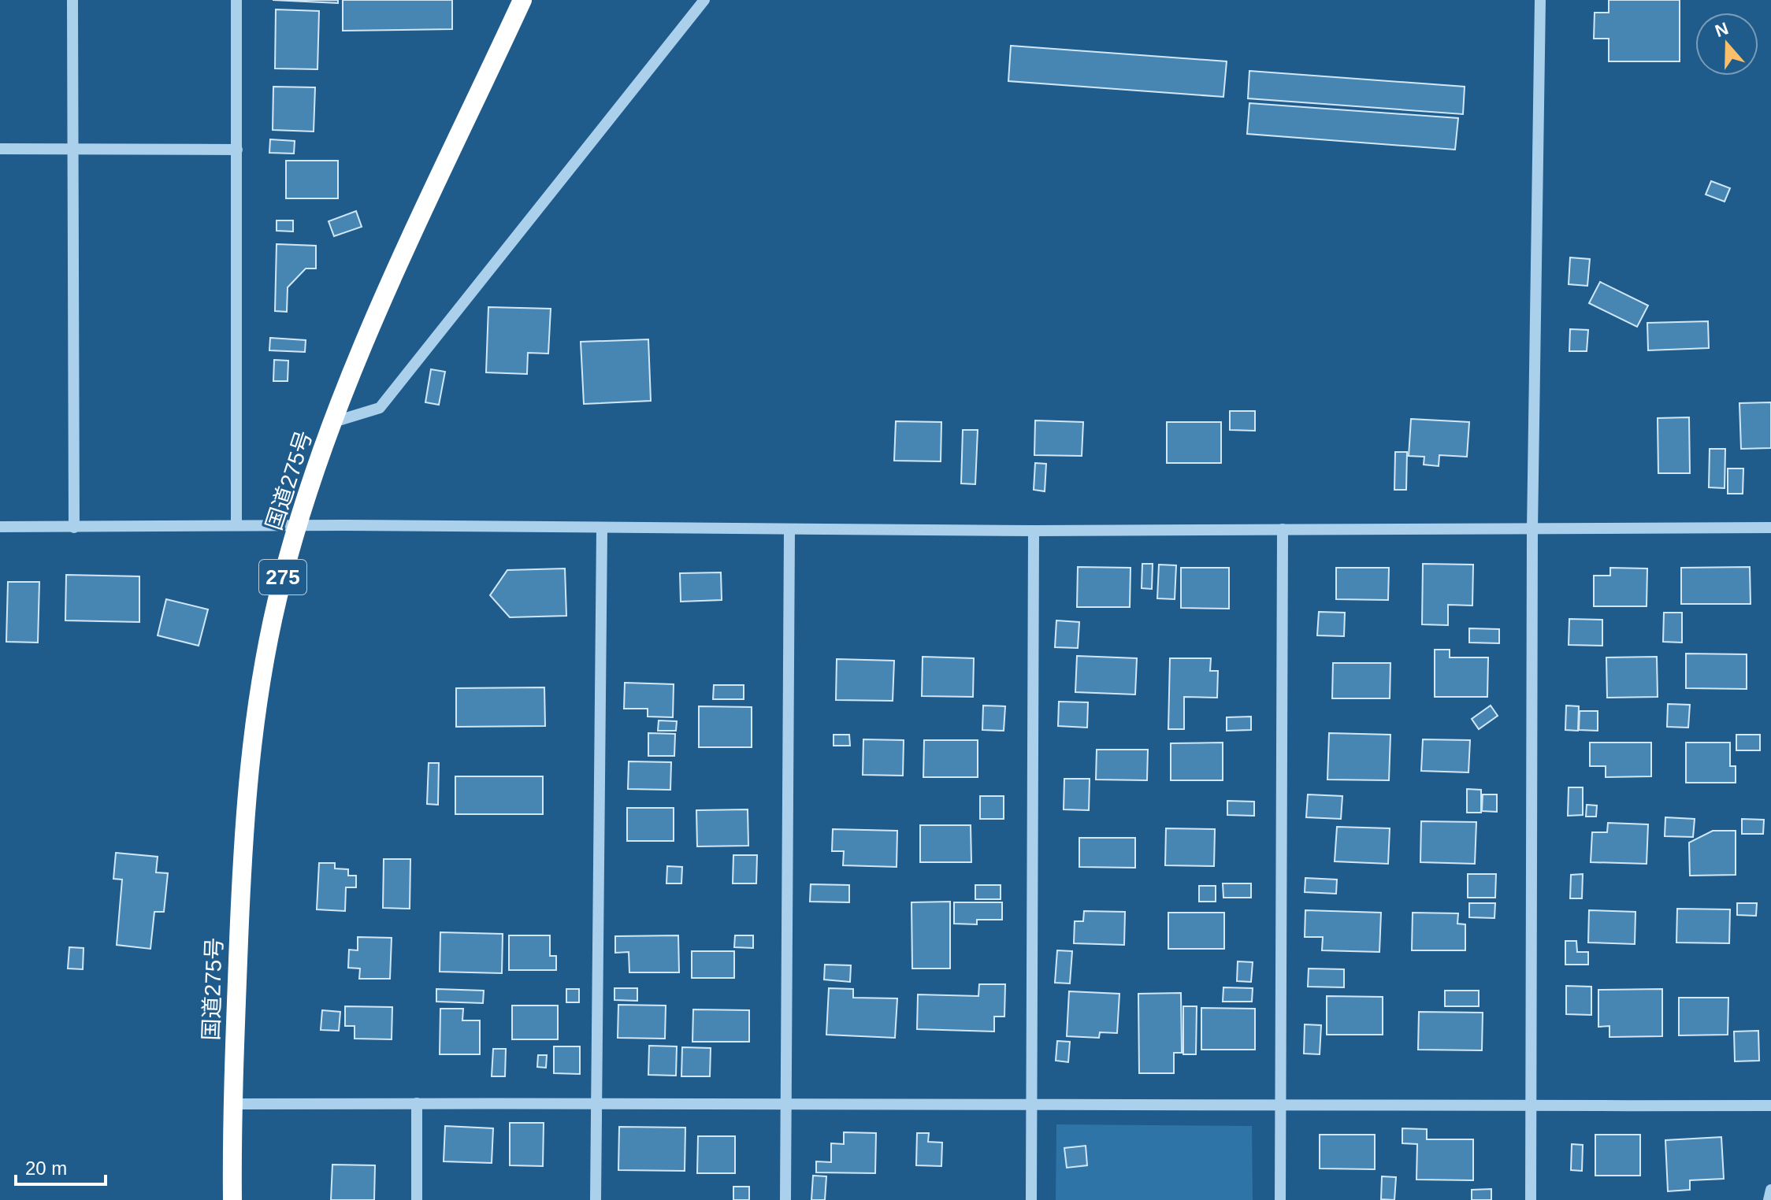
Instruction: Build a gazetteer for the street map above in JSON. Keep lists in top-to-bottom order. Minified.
{"streets":{"highway":["国道275号","275"]},"scale_bar":"20 m","north":"top"}
